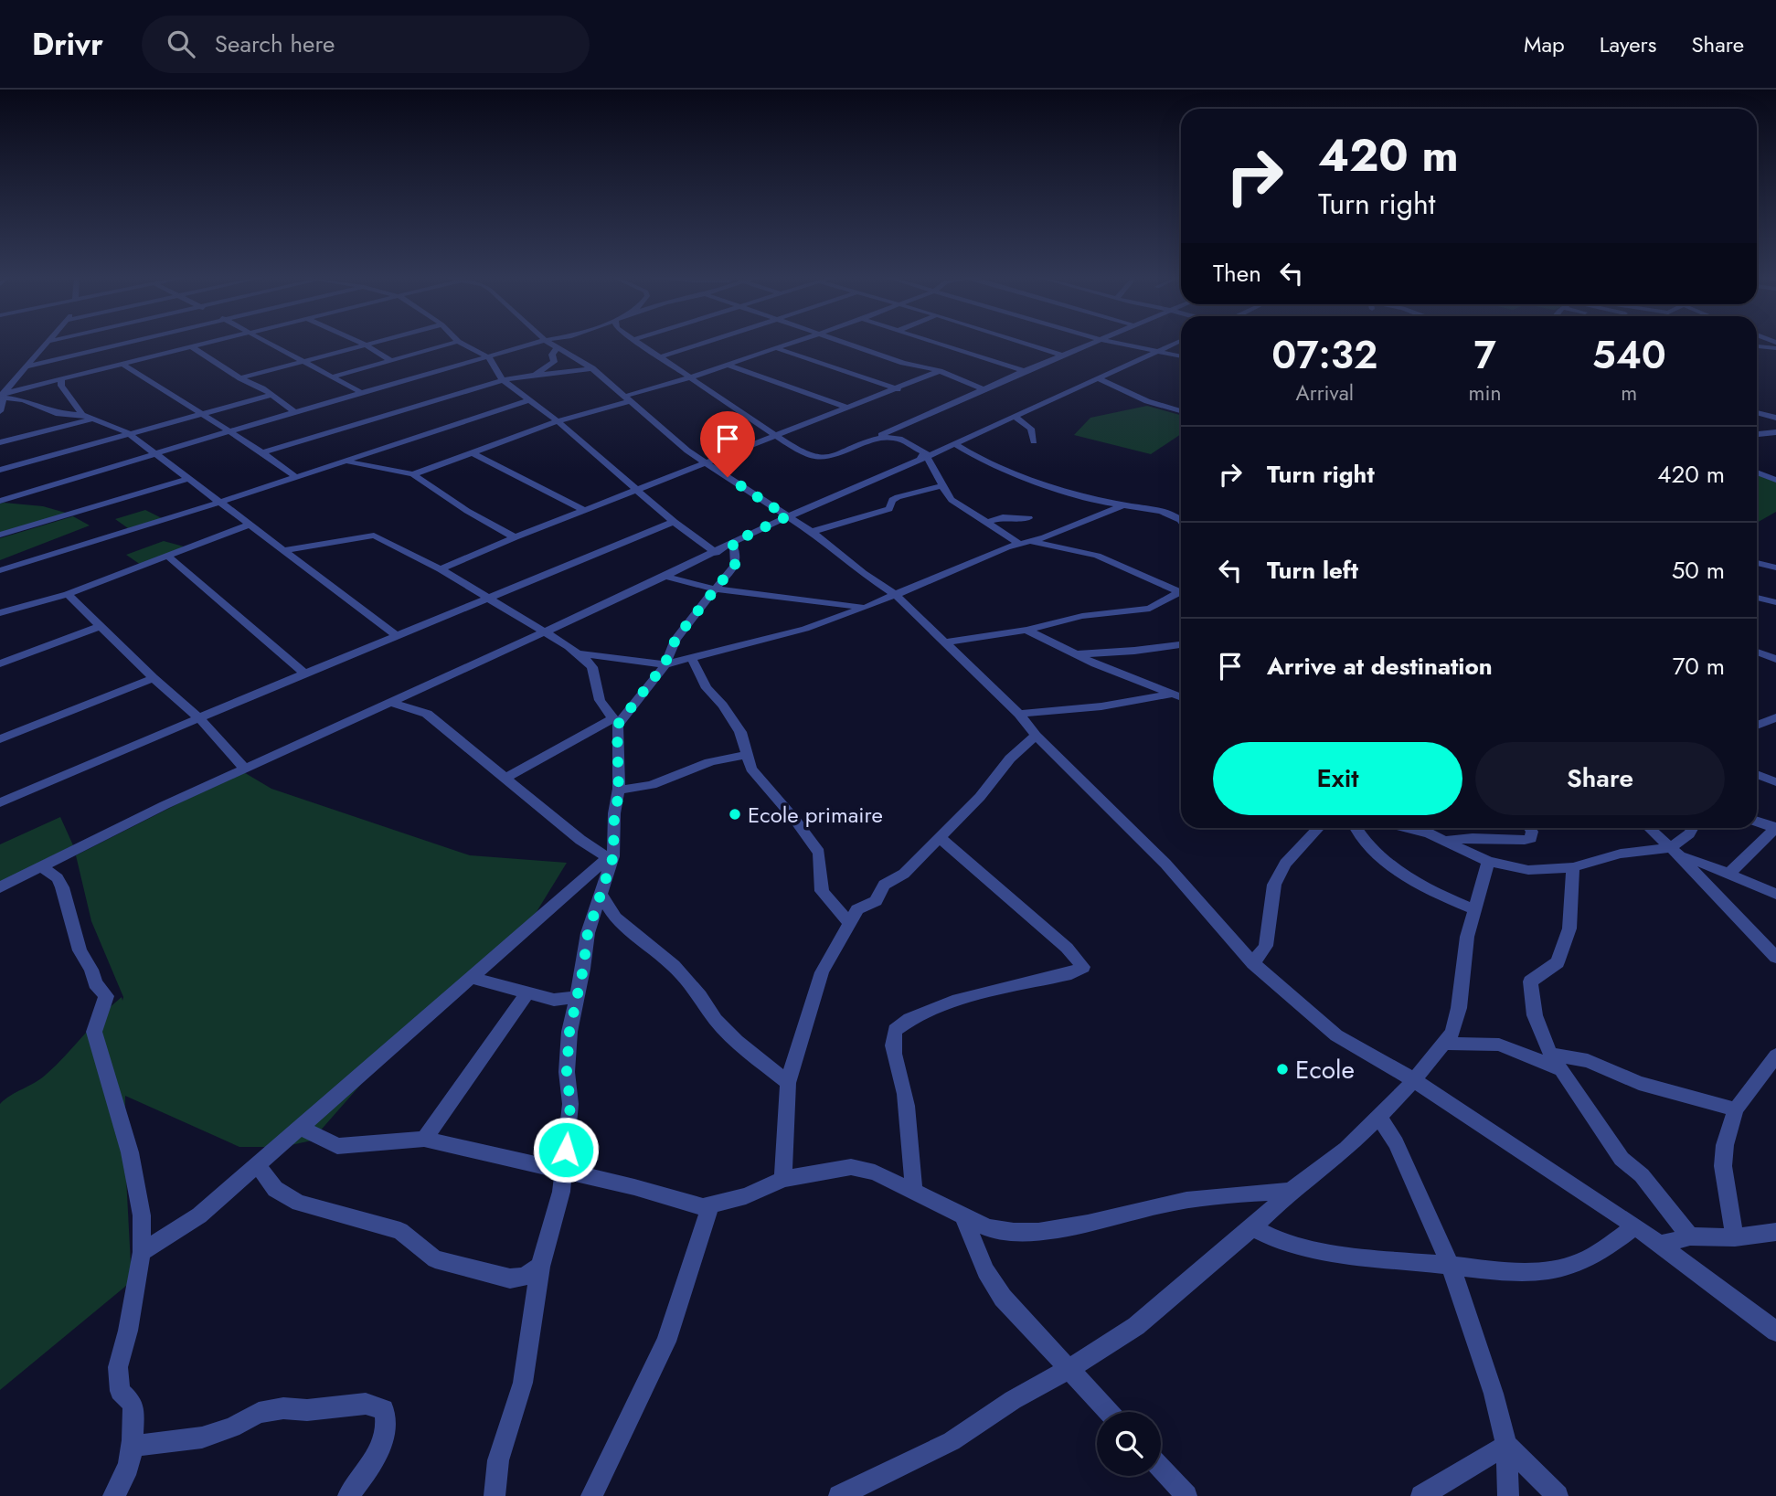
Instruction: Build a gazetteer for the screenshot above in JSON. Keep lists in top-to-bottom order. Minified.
{"places":["Ecole primaire","Ecole"],"page":{"header":"Drivr","search":"Search here","nav":["Map","Layers","Share"],"turn":["420 m","Turn right"],"then":"Then","eta":["07:32","Arrival","7","min","540","m"],"list":[{"name":"Turn right","value":"420 m"},{"name":"Turn left","value":"50 m"},{"name":"Arrive at destination","value":"70 m"}],"buttons":["Exit","Share"]}}
